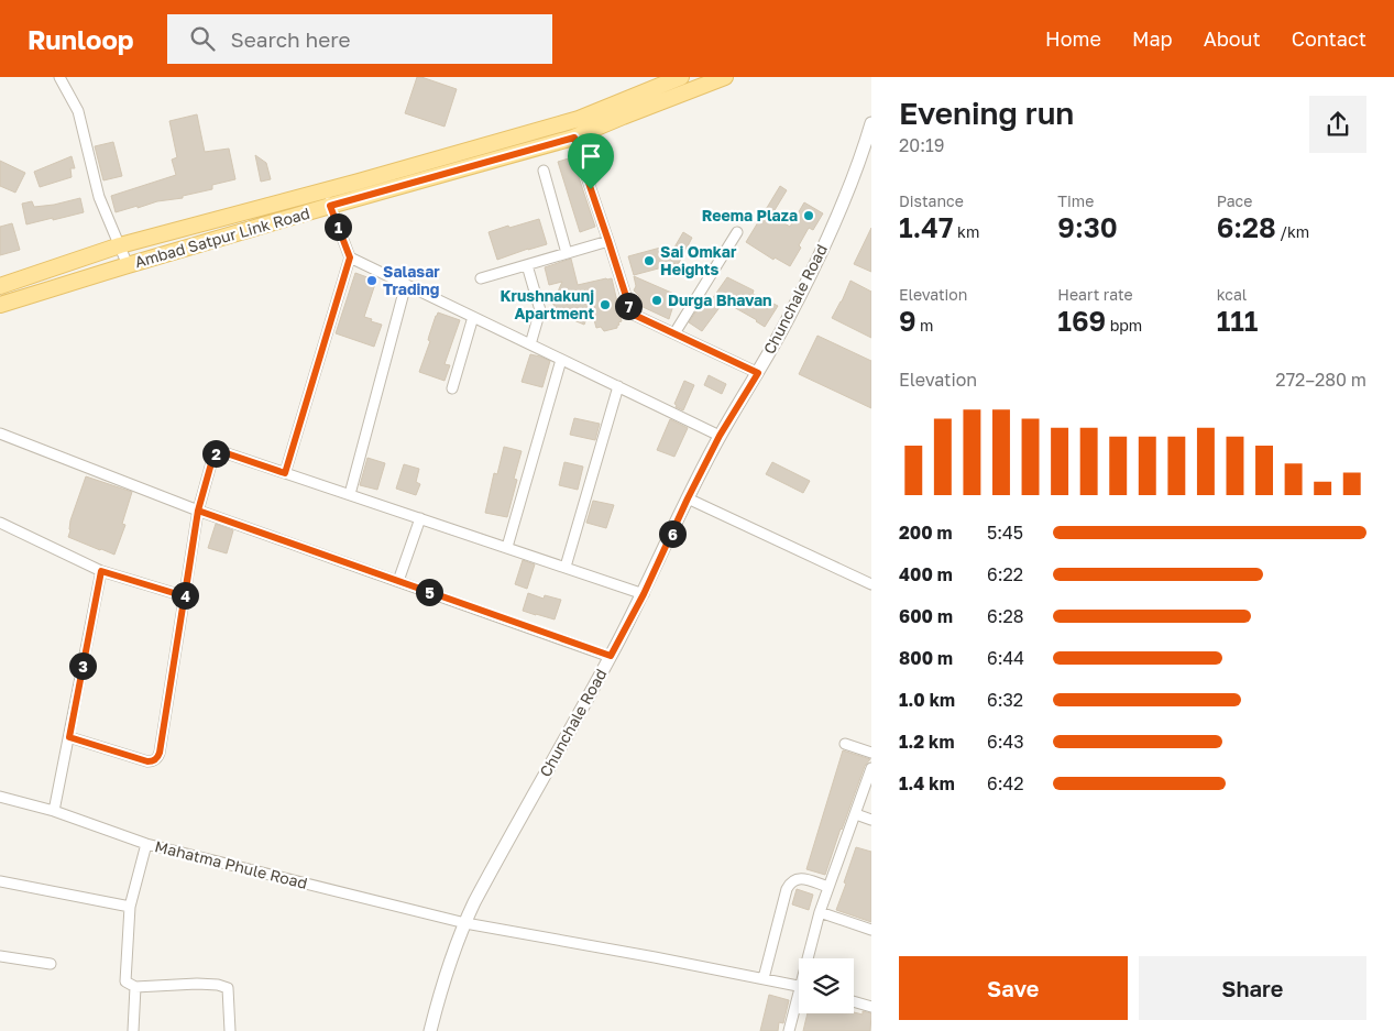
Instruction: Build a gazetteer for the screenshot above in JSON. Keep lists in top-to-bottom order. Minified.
{"streets":{"main road":["Ambad Satpur Link Road"],"street":["Chunchale Road","Mahatma Phule Road"]},"crossings":[["Chunchale Road","Mahatma Phule Road"]],"places":["Reema Plaza","Sai Omkar Heights","Salasar Trading","Durga Bhavan","Krushnakunj Apartment"],"page":{"header":"Runloop","search":"Search here","nav":["Home","Map","About","Contact"],"heading":["Evening run","20:19"],"stats":[["Distance","1.47 km"],["Time","9:30"],["Pace","6:28 /km"],["Elevation","9 m"],["Heart rate","169 bpm"],["kcal","111"]],"pins":["1","7","2","6","5","4","3"],"chart":["Elevation","272–280 m"],"list":[{"name":"200 m","note":"5:45"},{"name":"400 m","note":"6:22"},{"name":"600 m","note":"6:28"},{"name":"800 m","note":"6:44"},{"name":"1.0 km","note":"6:32"},{"name":"1.2 km","note":"6:43"},{"name":"1.4 km","note":"6:42"}],"buttons":["Save","Share"]}}
